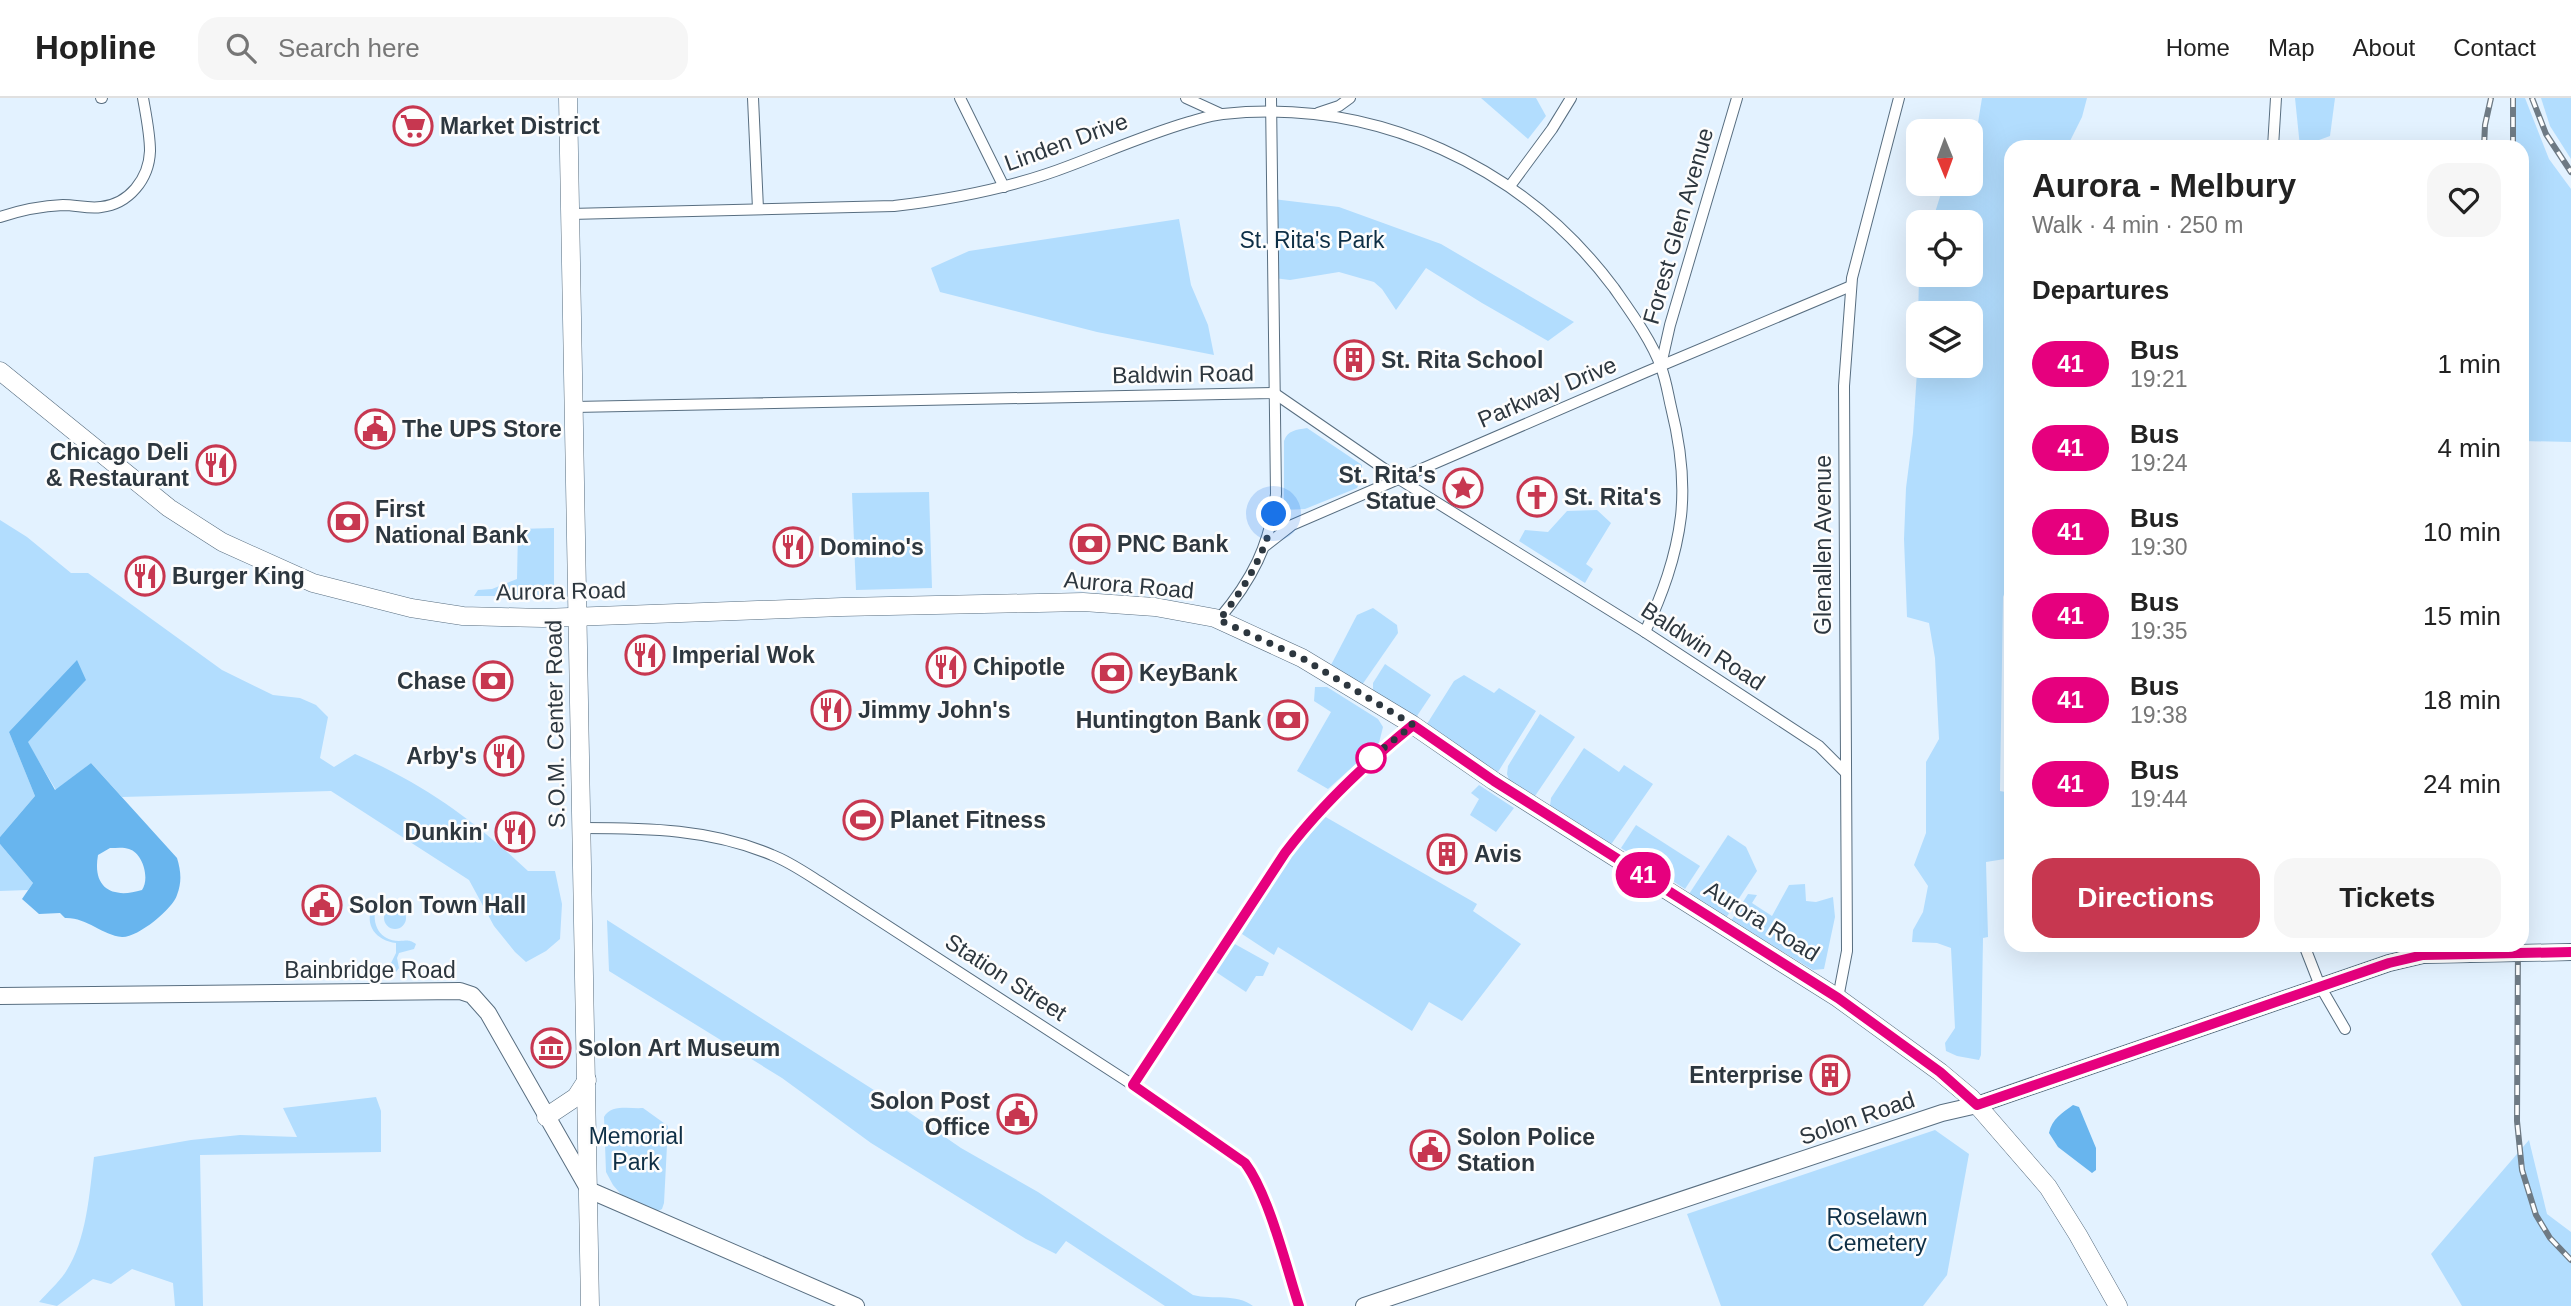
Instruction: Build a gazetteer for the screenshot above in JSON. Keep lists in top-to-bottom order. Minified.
{"streets":{"main road":["Aurora Road","S.O.M. Center Road"],"street":["Linden Drive","Forest Glen Avenue","Baldwin Road","Parkway Drive","Glenallen Avenue","Bainbridge Road","Station Street","Solon Road"]},"crossings":[["Linden Drive","Forest Glen Avenue"],["Linden Drive","Baldwin Road"],["Linden Drive","Parkway Drive"],["Linden Drive","S.O.M. Center Road"],["Forest Glen Avenue","Parkway Drive"],["Baldwin Road","Parkway Drive"],["Baldwin Road","Glenallen Avenue"],["Baldwin Road","S.O.M. Center Road"],["Parkway Drive","Glenallen Avenue"],["Glenallen Avenue","Aurora Road"],["Aurora Road","S.O.M. Center Road"],["Aurora Road","Solon Road"],["S.O.M. Center Road","Bainbridge Road"],["S.O.M. Center Road","Station Street"]],"parks":["St. Rita's Park","Memorial Park","Roselawn Cemetery"],"places":{"supermarket":["Market District"],"building":["St. Rita School","Avis","Enterprise"],"public building":["The UPS Store","Solon Town Hall","Solon Post Office","Solon Police Station"],"restaurant":["Chicago Deli & Restaurant","Domino's","Burger King","Imperial Wok","Chipotle","Jimmy John's","Arby's","Dunkin'"],"place":["St. Rita's Statue"],"church":["St. Rita's"],"bank":["First National Bank","PNC Bank","KeyBank","Chase","Huntington Bank"],"sports":["Planet Fitness"],"museum":["Solon Art Museum"]},"lines":["bus line 41"],"north":"bottom","page":{"header":"Hopline","search":"Search here","nav":["Home","Map","About","Contact"],"on_map":"41","heading":[["Aurora - Melbury","Walk · 4 min · 250 m"],"Departures"],"list":[{"mark":"41","name":"Bus","note":"19:21","value":"1 min"},{"mark":"41","name":"Bus","note":"19:24","value":"4 min"},{"mark":"41","name":"Bus","note":"19:30","value":"10 min"},{"mark":"41","name":"Bus","note":"19:35","value":"15 min"},{"mark":"41","name":"Bus","note":"19:38","value":"18 min"},{"mark":"41","name":"Bus","note":"19:44","value":"24 min"}],"buttons":["Directions","Tickets"]}}
